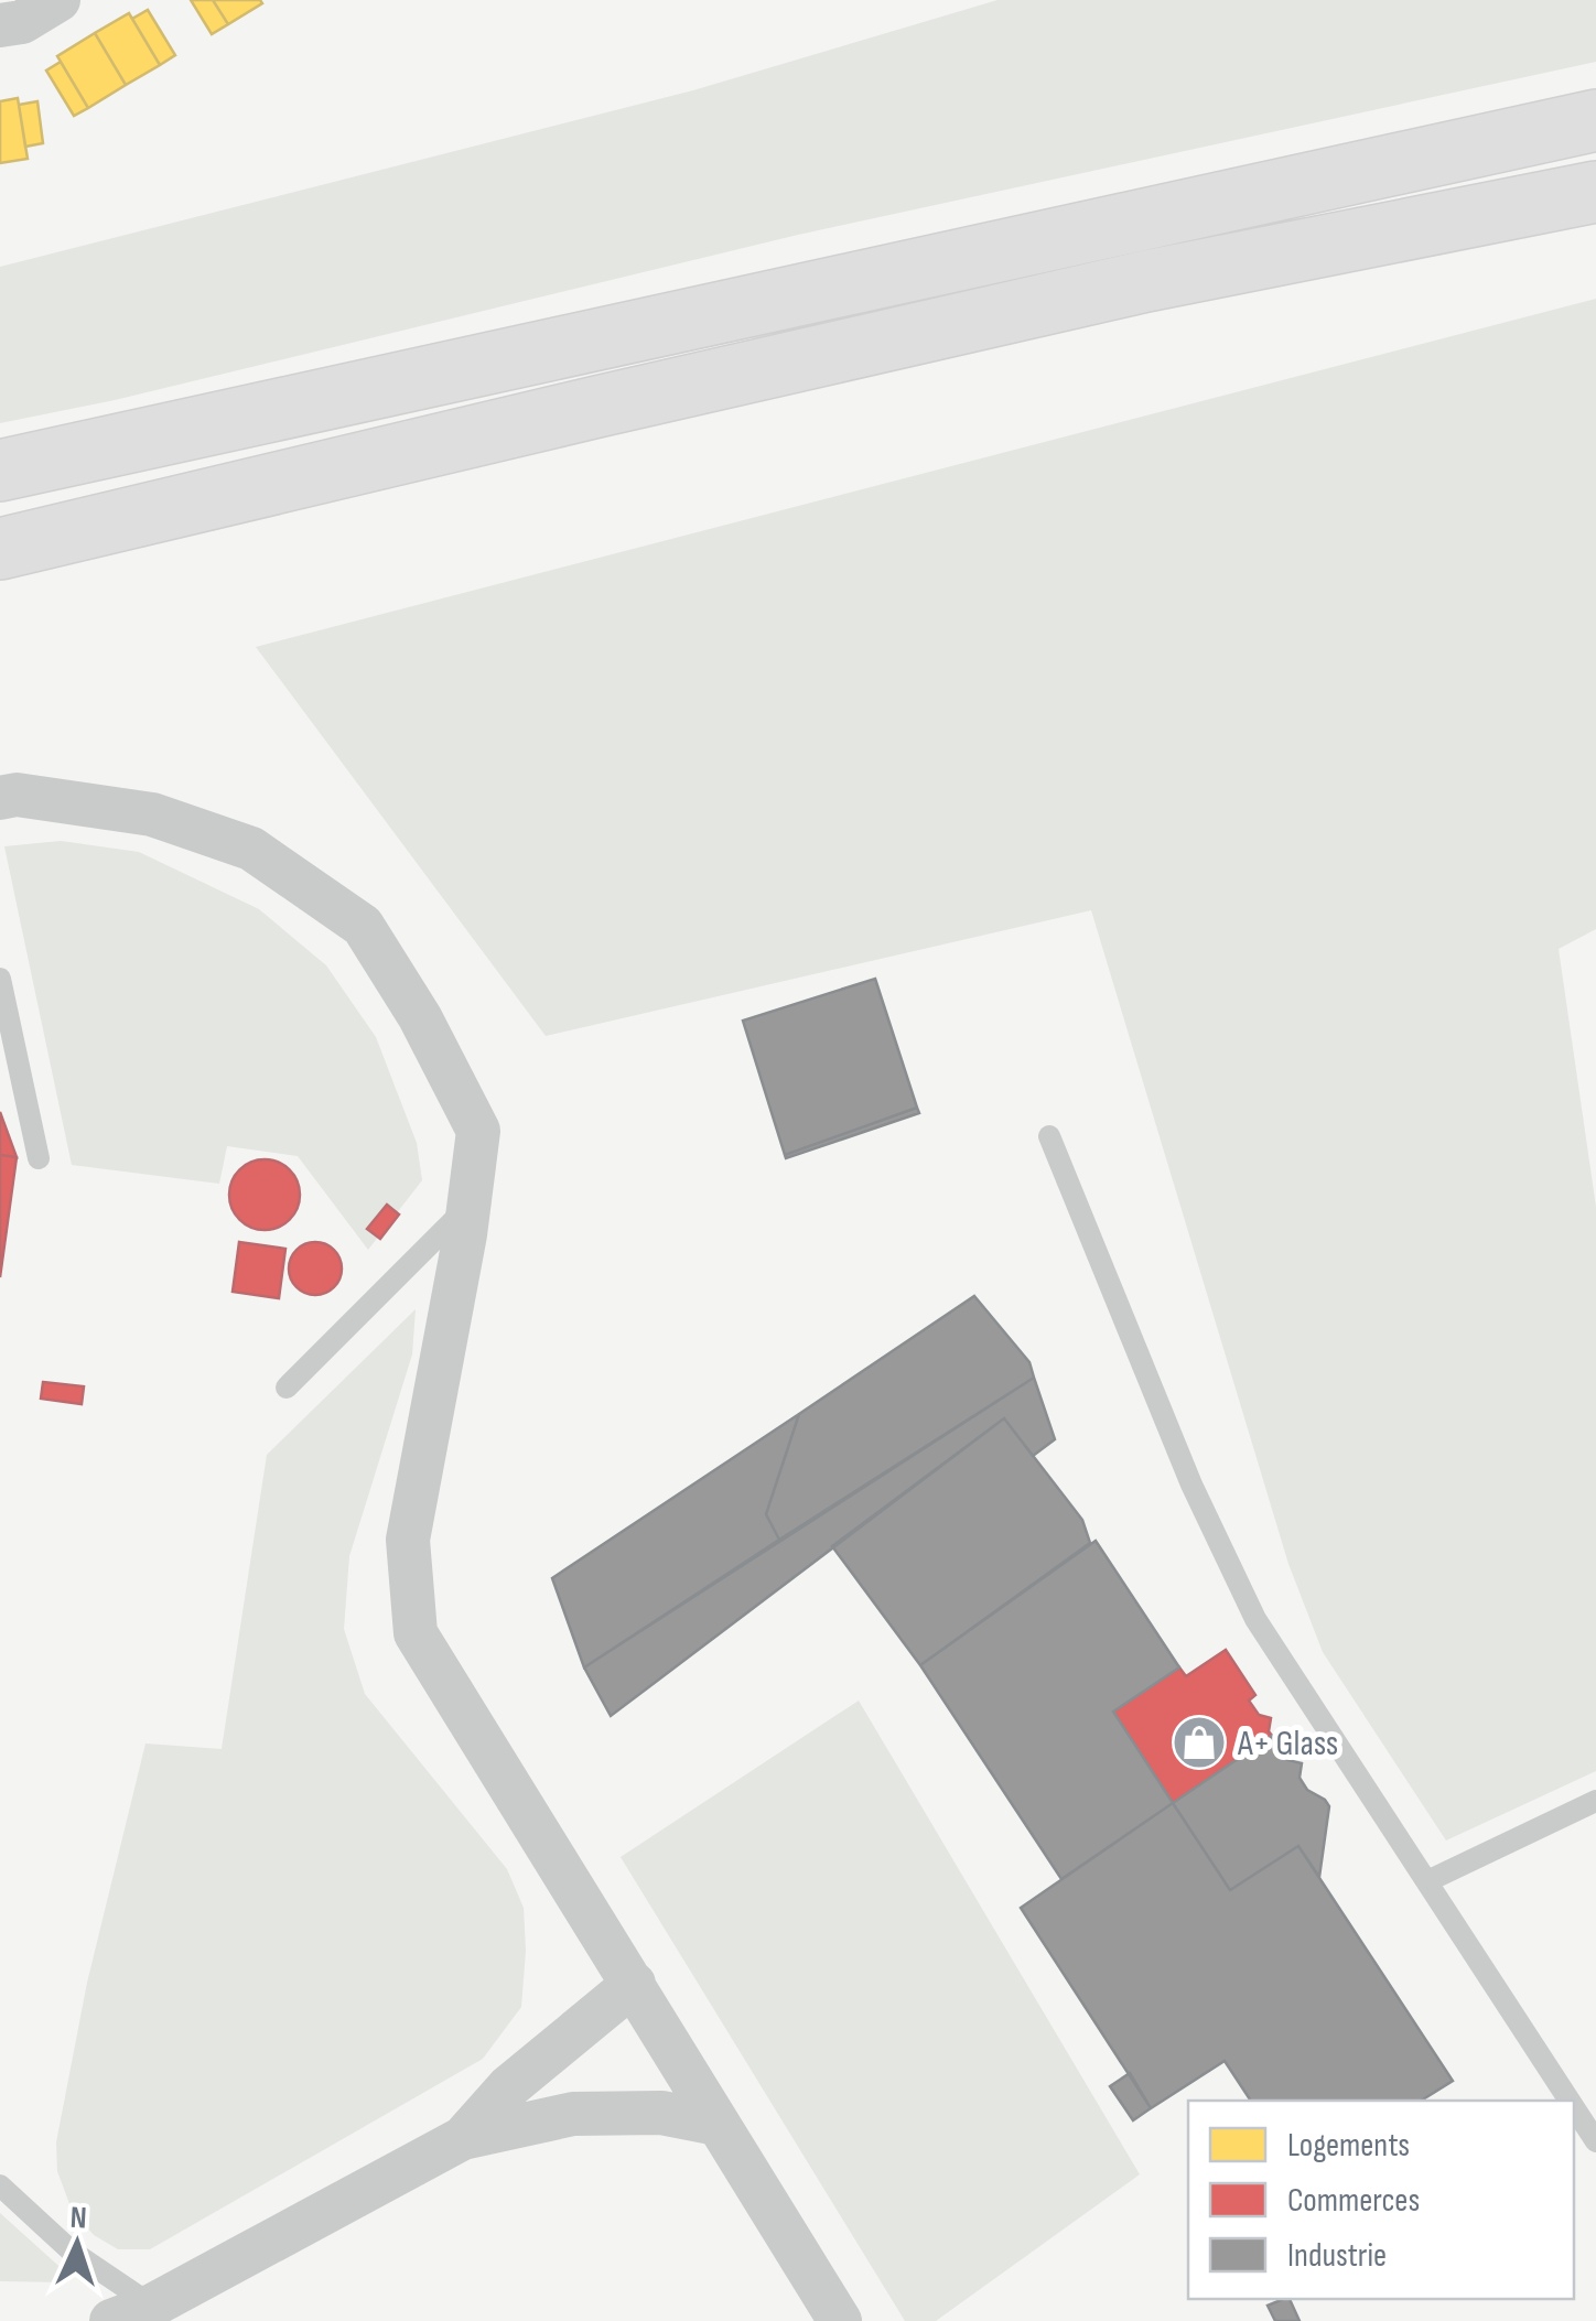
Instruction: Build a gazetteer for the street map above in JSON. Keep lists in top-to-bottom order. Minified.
{"places":{"shop":["A+ Glass"]},"legend":["Logements","Commerces","Industrie"],"north":"top"}
